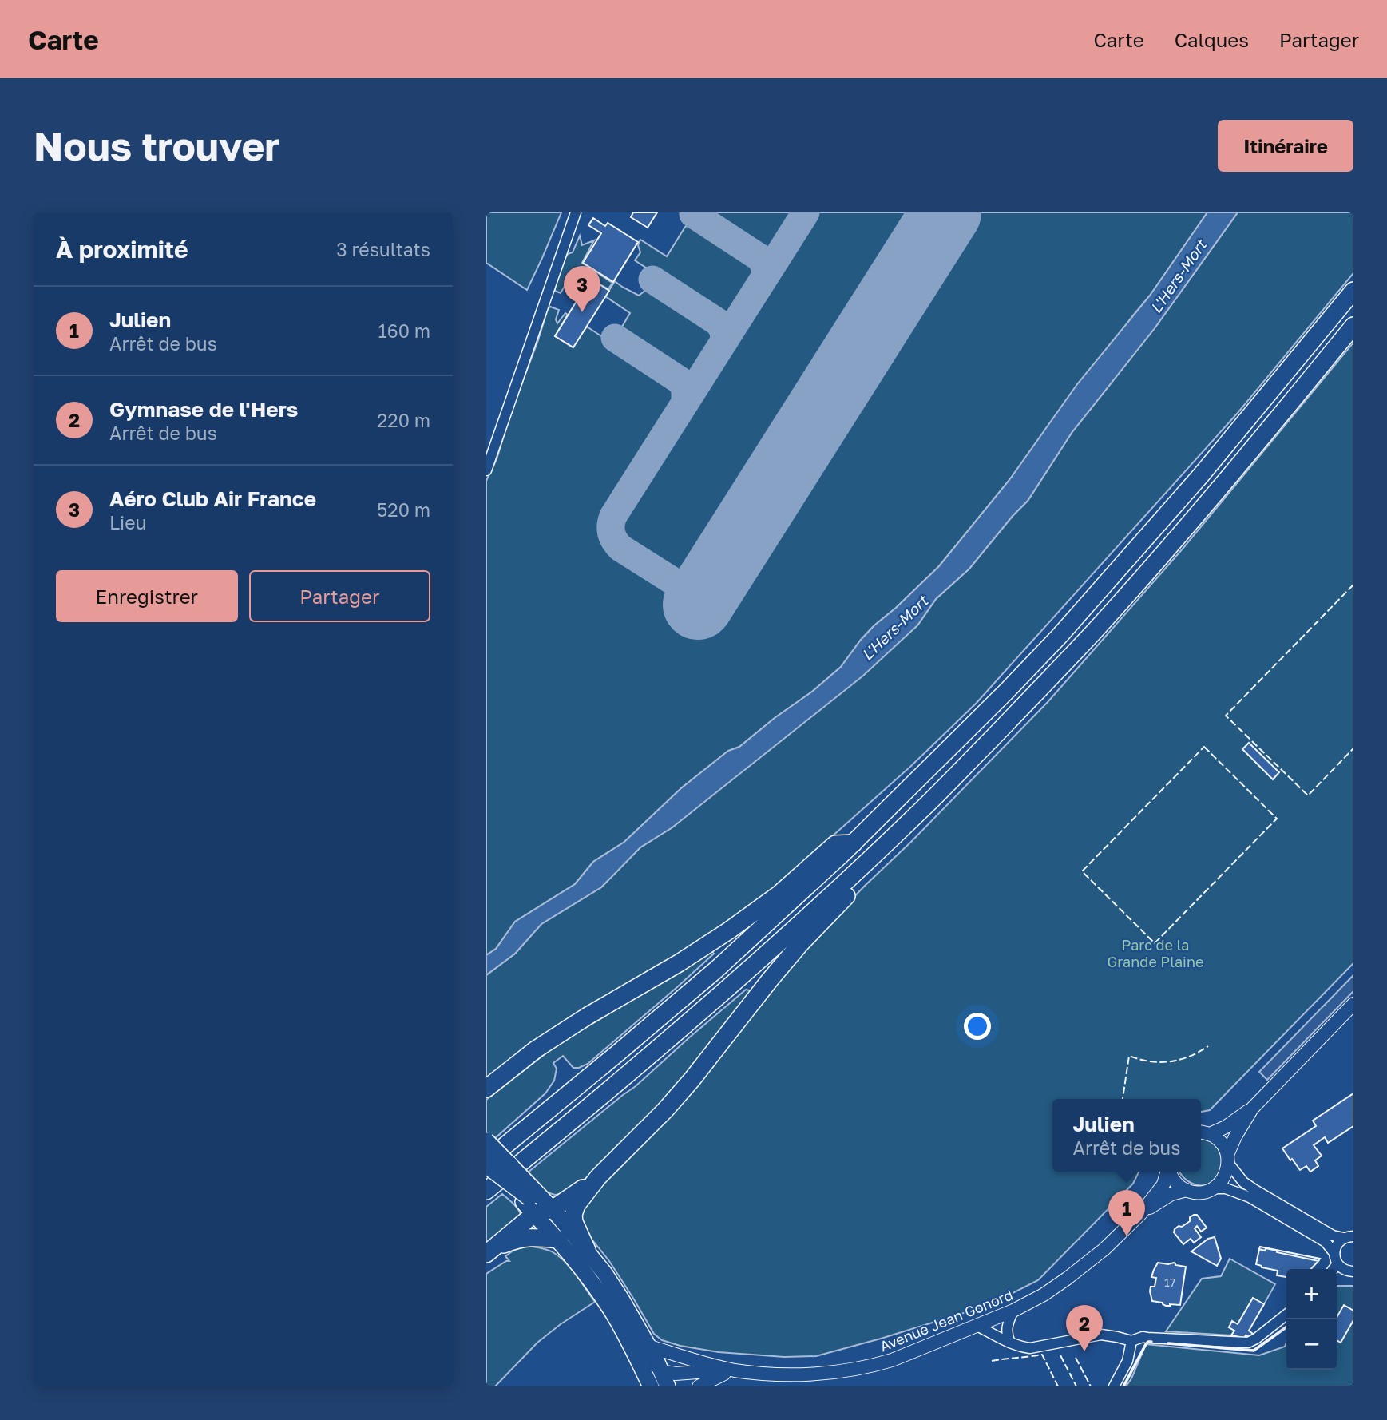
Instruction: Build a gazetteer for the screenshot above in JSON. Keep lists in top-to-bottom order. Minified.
{"streets":{"street":["Avenue Jean Gonord"]},"water":["L'Hers-Mort"],"parks":["Parc de la Grande Plaine"],"house_numbers":["17"],"page":{"header":"Carte","nav":["Carte","Calques","Partager"],"buttons":["Itinéraire",["Enregistrer","Partager"]],"title":"Nous trouver","heading":["À proximité","3 résultats"],"pins":["3","1","2"],"list":[{"mark":"1","name":"Julien","note":"Arrêt de bus","value":"160 m"},{"mark":"2","name":"Gymnase de l'Hers","note":"Arrêt de bus","value":"220 m"},{"mark":"3","name":"Aéro Club Air France","note":"Lieu","value":"520 m"}],"popup":["Julien","Arrêt de bus"],"map_buttons":["+","−"]}}
